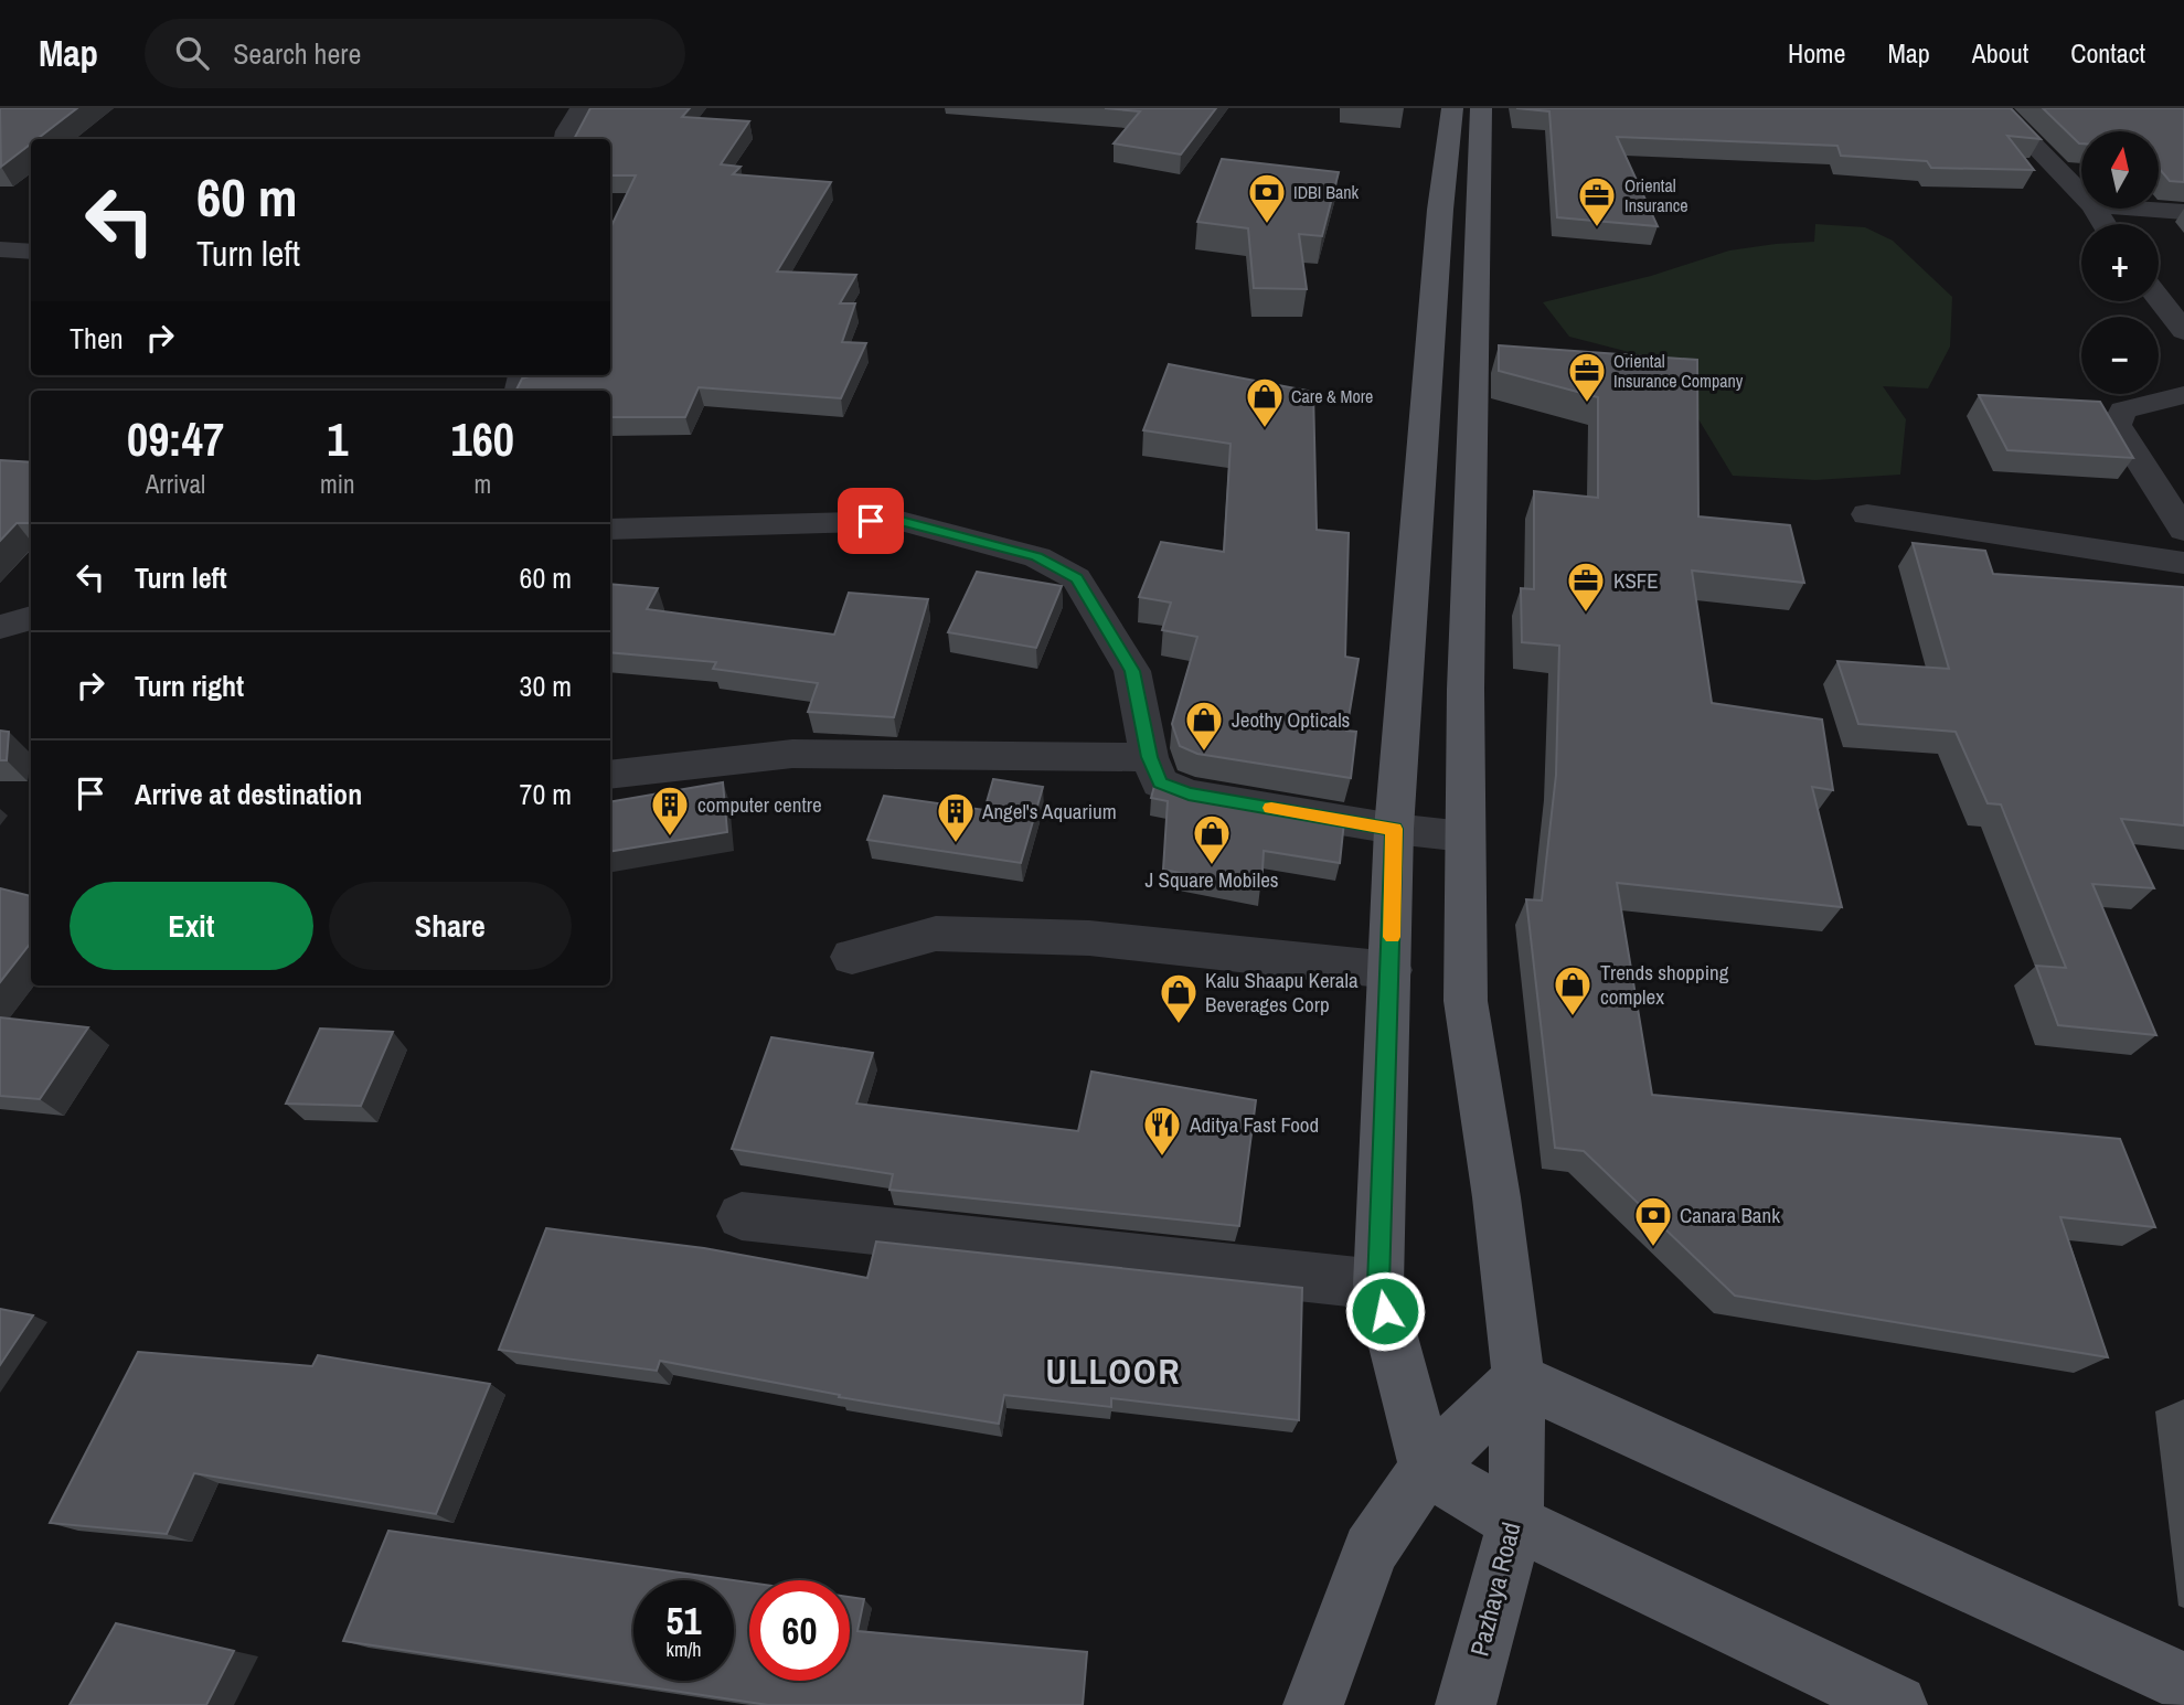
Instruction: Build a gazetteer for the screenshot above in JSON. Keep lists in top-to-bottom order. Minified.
{"streets":{"main road":["Pazhaya Road"]},"districts":["ULLOOR"],"places":{"bank":["IDBI Bank","Canara Bank"],"office":["Oriental Insurance","Oriental Insurance Company","KSFE"],"shop":["Care & More","Jeothy Opticals","J Square Mobiles","Trends shopping complex","Kalu Shaapu Kerala Beverages Corp"],"building":["computer centre","Angel's Aquarium"],"restaurant":["Aditya Fast Food"]},"north":"top","page":{"header":"Map","search":"Search here","nav":["Home","Map","About","Contact"],"map_buttons":["+","−"],"turn":["60 m","Turn left"],"then":"Then","eta":["09:47","Arrival","1","min","160","m"],"list":[{"name":"Turn left","value":"60 m"},{"name":"Turn right","value":"30 m"},{"name":"Arrive at destination","value":"70 m"}],"buttons":["Exit","Share"],"speed":"51 km/h","limit":"60"}}
